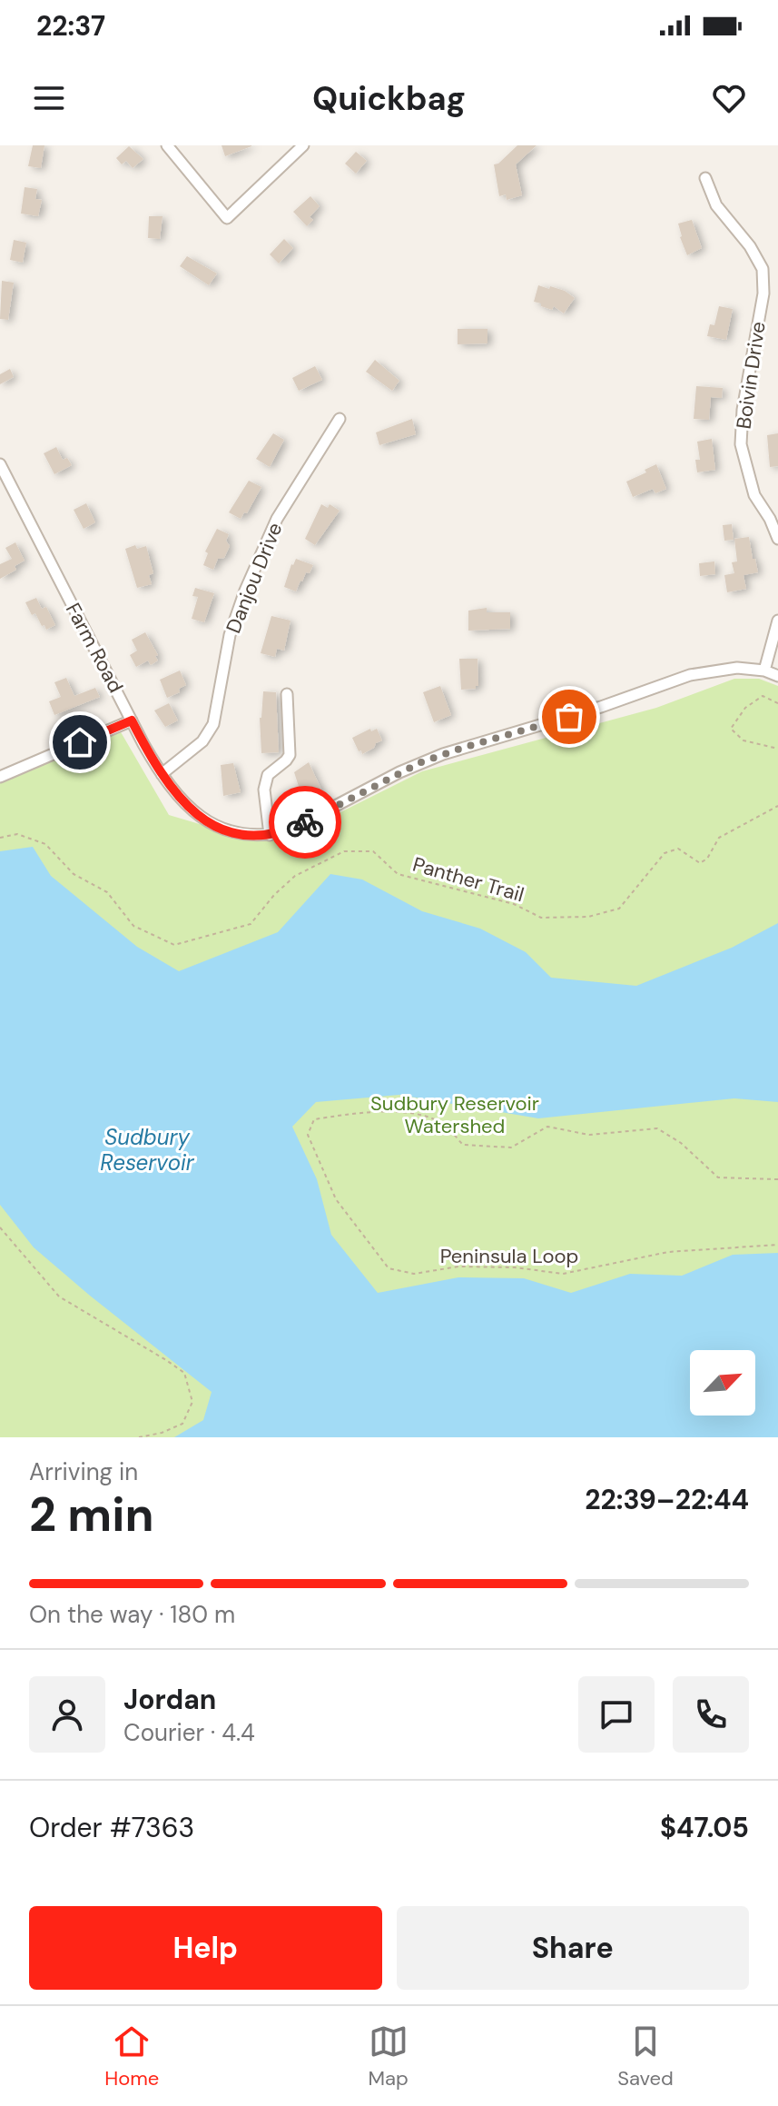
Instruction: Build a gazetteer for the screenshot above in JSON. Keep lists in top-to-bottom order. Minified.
{"streets":{"street":["Boivin Drive","Danjou Drive","Farm Road"],"path":["Panther Trail","Peninsula Loop"]},"crossings":[["Danjou Drive","Farm Road"]],"water":["Sudbury Reservoir"],"parks":["Sudbury Reservoir Watershed"],"north":"top right","page":{"status":"22:37","header":"Quickbag","heading":["2 min","Arriving in","22:39–22:44"],"panel":["Jordan","Courier · 4.4","Order #7363","$47.05"],"bar":"On the way · 180 m","buttons":["Help","Share"],"tabs":["Home","Map","Saved"]}}
